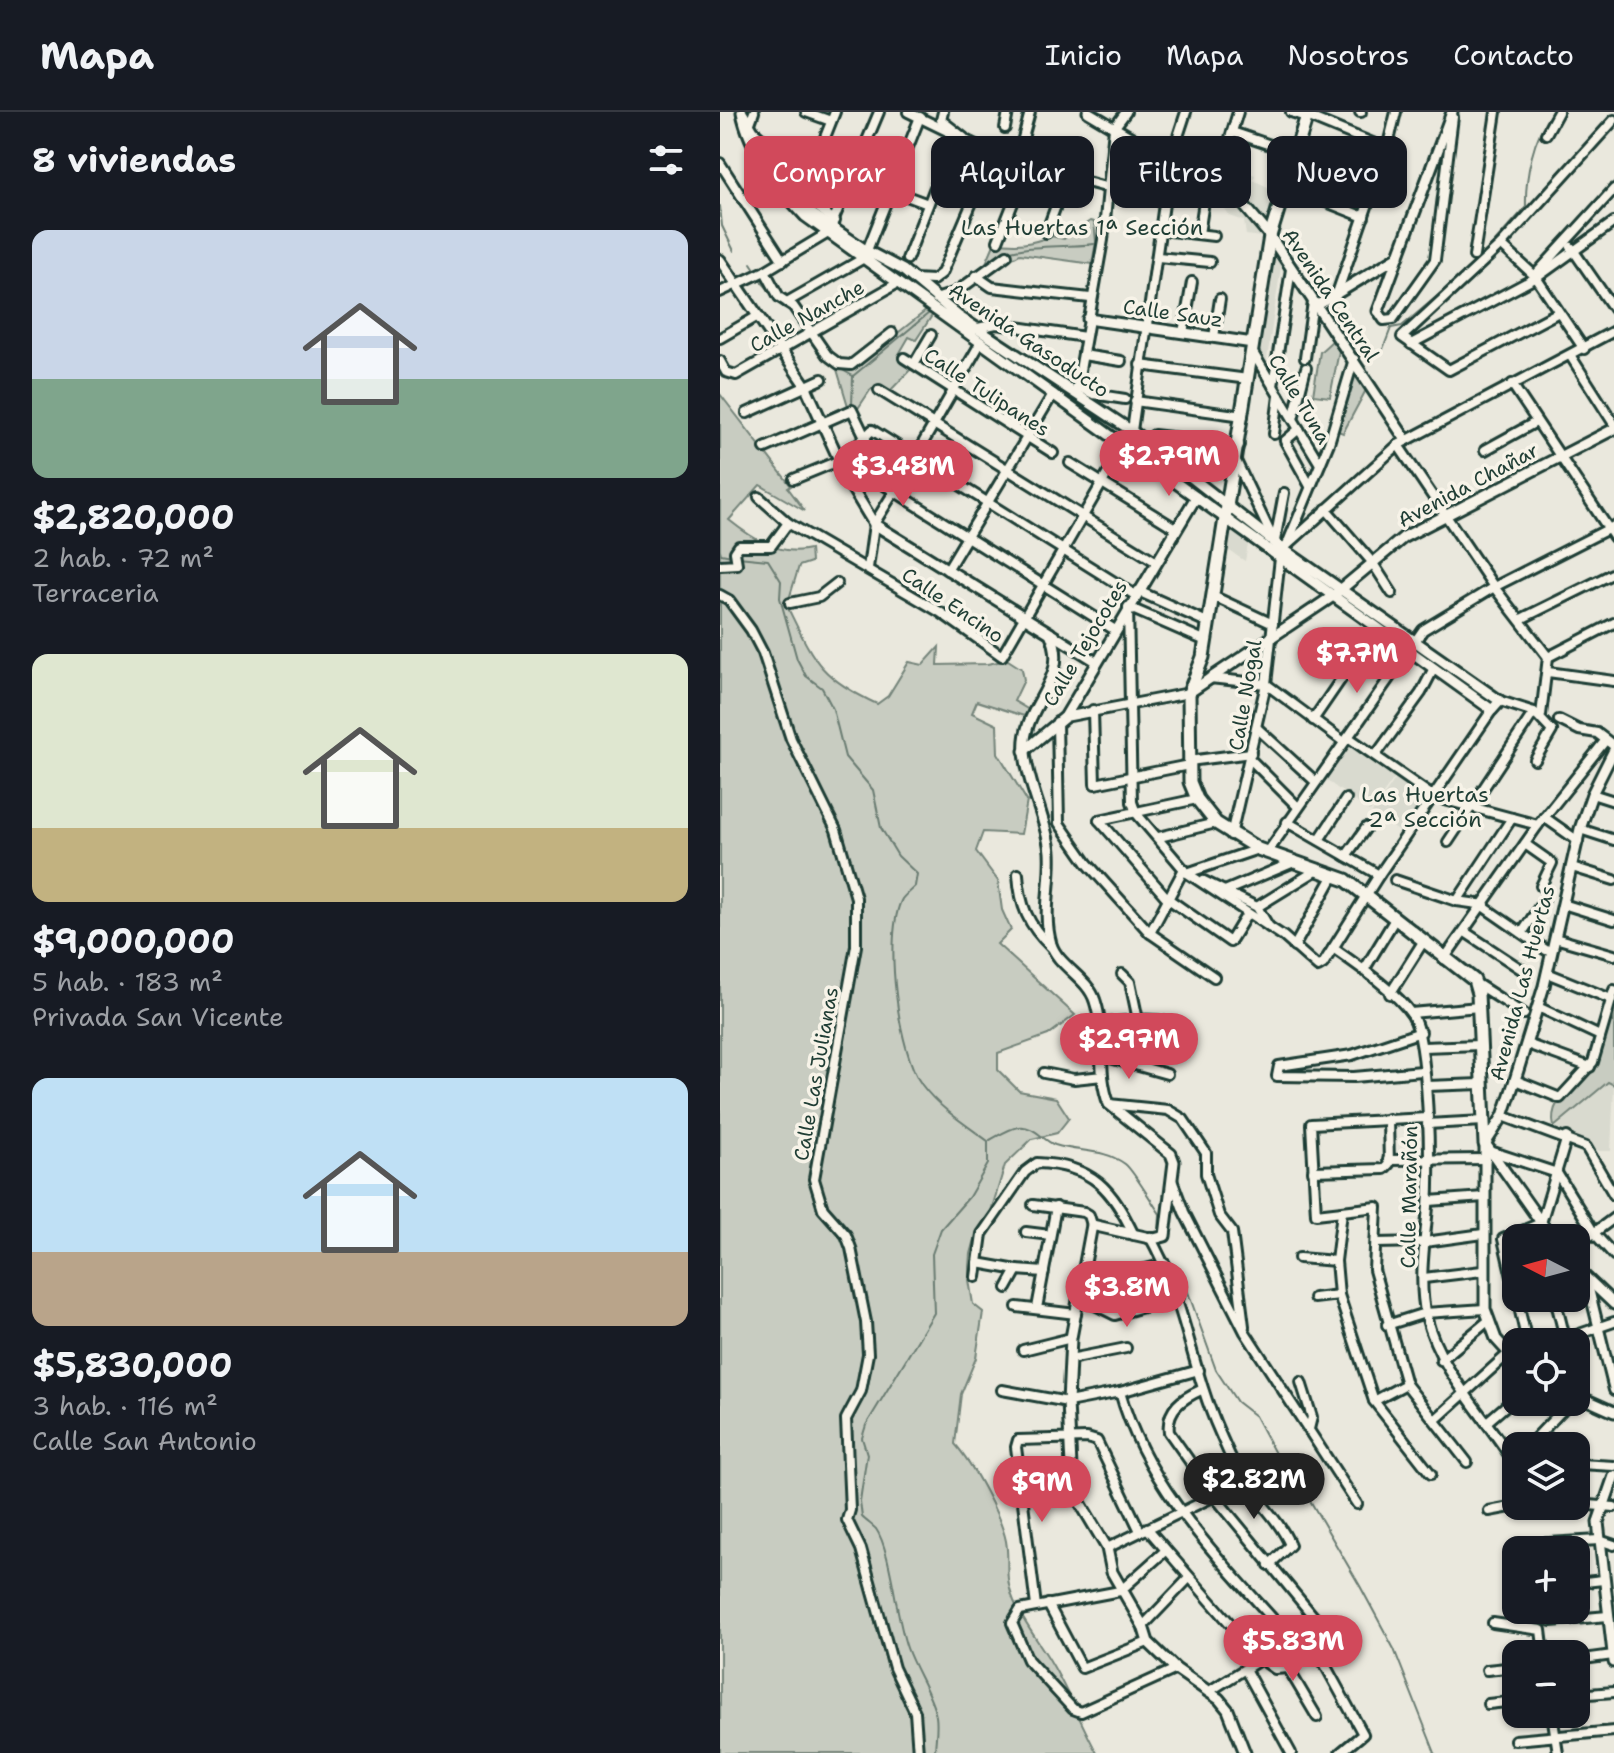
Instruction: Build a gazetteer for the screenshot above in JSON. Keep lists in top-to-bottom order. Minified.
{"streets":{"street":["Avenida Central","Calle Sauz","Calle Nanche","Avenida Gasoducto","Calle Tulipanes","Calle Tuna","Avenida Chañar","Calle Encino","Calle Tejocotes","Calle Nogal","Avenida Las Huertas","Calle Las Julianas","Calle Marañón"]},"crossings":[["Calle Sauz","Calle Tuna"],["Calle Nanche","Avenida Gasoducto"],["Avenida Gasoducto","Avenida Chañar"],["Avenida Gasoducto","Calle Tejocotes"],["Avenida Gasoducto","Calle Nogal"],["Avenida Chañar","Calle Nogal"]],"districts":["Las Huertas 1ª Sección","Las Huertas 2ª Sección"],"north":"left","page":{"header":"Mapa","nav":["Inicio","Mapa","Nosotros","Contacto"],"heading":"8 viviendas","chip":["Comprar","Alquilar","Filtros","Nuevo"],"list":[{"name":"$2,820,000","note":"2 hab. · 72 m² · Terraceria"},{"name":"$9,000,000","note":"5 hab. · 183 m² · Privada San Vicente"},{"name":"$5,830,000","note":"3 hab. · 116 m² · Calle San Antonio"}],"price":["$2.79M","$3.48M","$7.7M","$2.97M","$3.8M","$2.82M","$9M","$5.83M"],"map_buttons":["+","−"]}}
